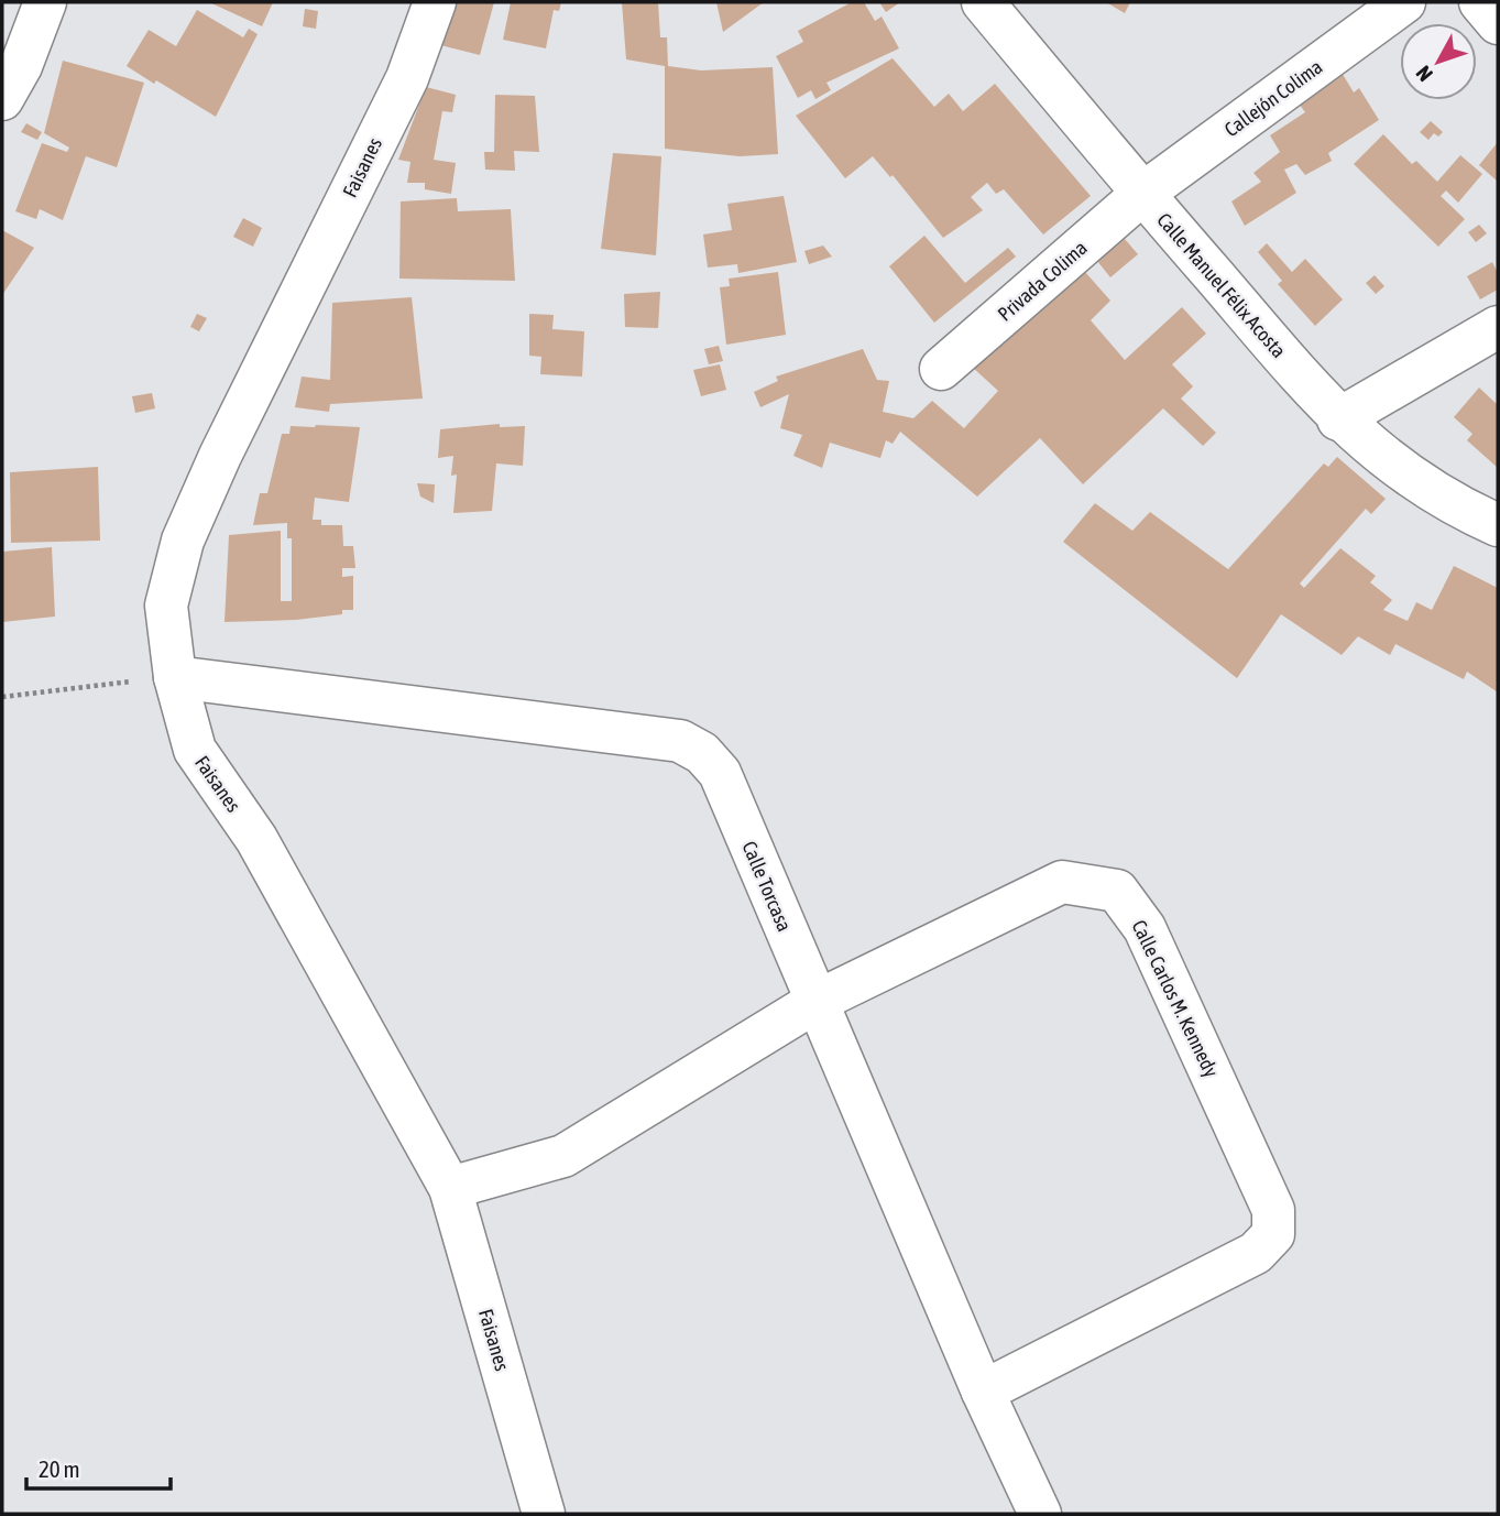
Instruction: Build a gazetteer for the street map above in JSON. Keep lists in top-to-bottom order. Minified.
{"streets":{"street":["Callejón Colima","Faisanes","Privada Colima","Calle Manuel Félix Acosta","Calle Torcasa","Calle Carlos M. Kennedy"]},"crossings":[["Callejón Colima","Privada Colima"],["Callejón Colima","Calle Manuel Félix Acosta"],["Faisanes","Calle Torcasa"],["Faisanes","Calle Carlos M. Kennedy"],["Privada Colima","Calle Manuel Félix Acosta"],["Calle Torcasa","Calle Carlos M. Kennedy"]],"scale_bar":"20 m","north":"bottom left"}
